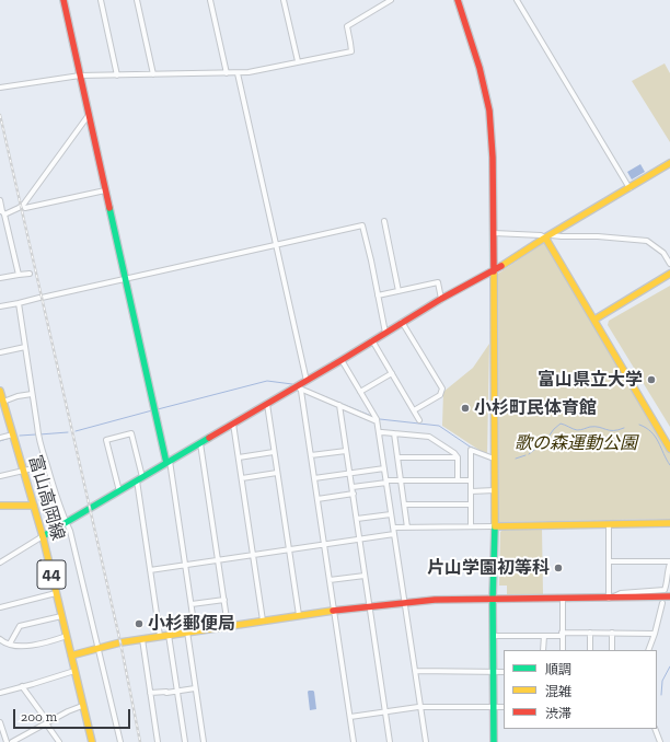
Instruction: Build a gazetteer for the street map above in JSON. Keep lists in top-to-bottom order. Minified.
{"streets":{"street":["富山高岡線","44"]},"parks":["歌の森運動公園"],"places":["富山県立大学","小杉町民体育館","片山学園初等科","小杉郵便局"],"legend":["順調","混雑","渋滞"],"scale_bar":"200 m"}
